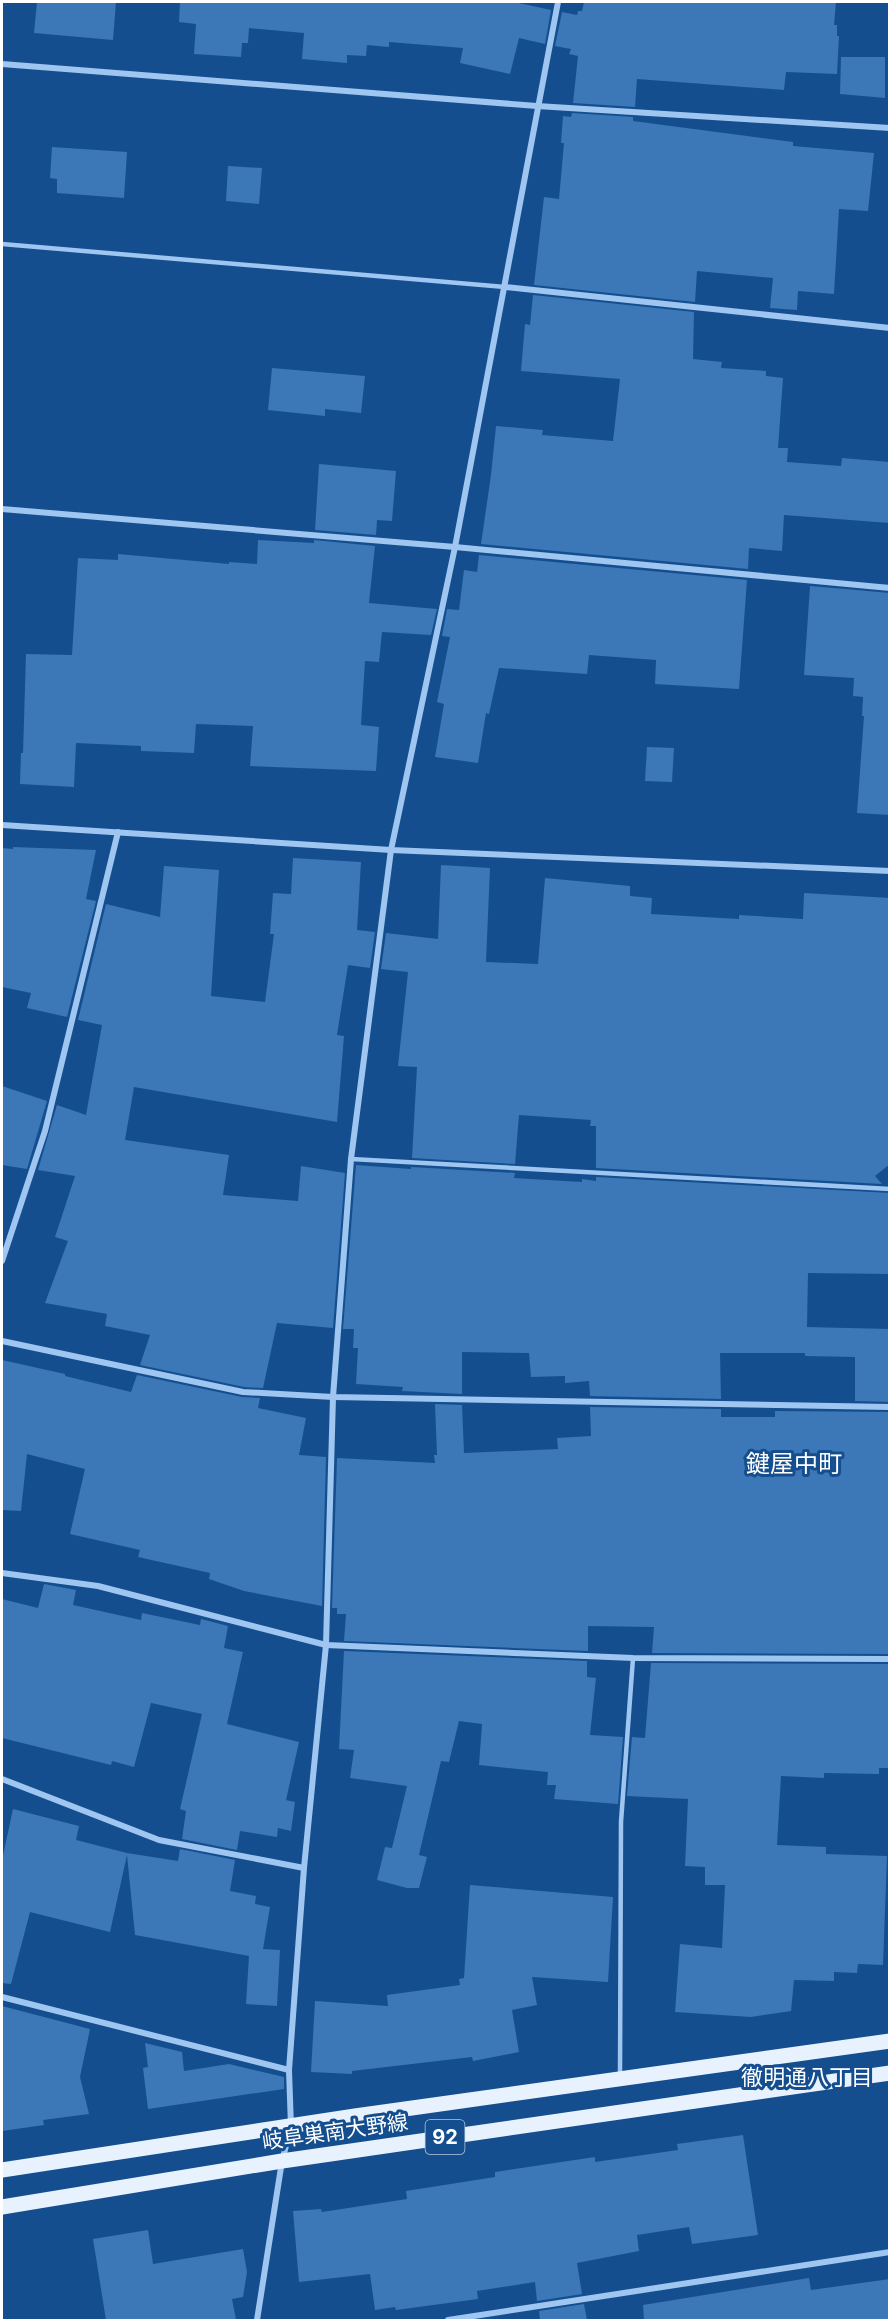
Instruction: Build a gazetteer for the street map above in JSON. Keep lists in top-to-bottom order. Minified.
{"streets":{"main road":["岐阜巣南大野線","92"]},"districts":["鍵屋中町","徹明通八丁目"]}
